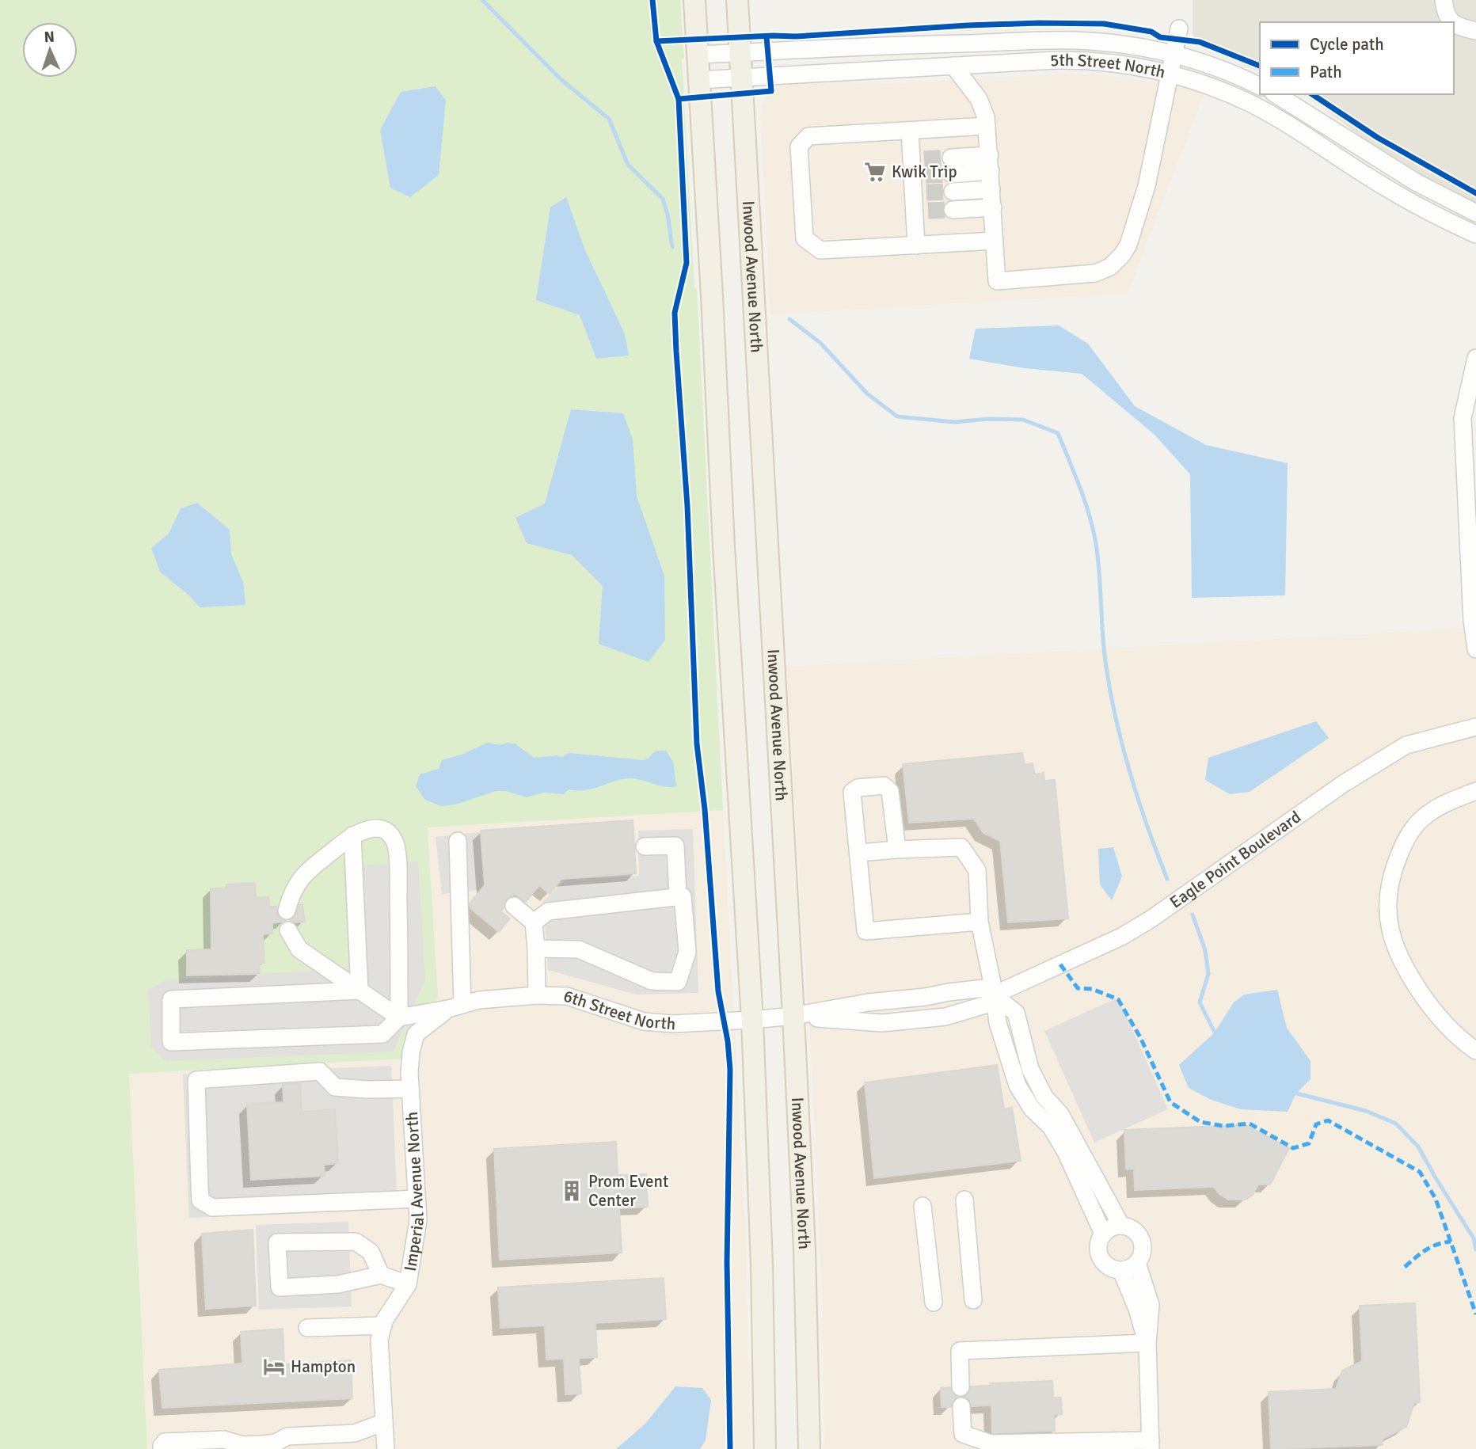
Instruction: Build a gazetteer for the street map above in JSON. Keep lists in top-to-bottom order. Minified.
{"streets":{"main road":["Inwood Avenue North"],"street":["5th Street North","Eagle Point Boulevard","6th Street North","Imperial Avenue North"]},"crossings":[["5th Street North","Inwood Avenue North"],["Inwood Avenue North","Eagle Point Boulevard"],["Inwood Avenue North","6th Street North"],["Eagle Point Boulevard","6th Street North"],["6th Street North","Imperial Avenue North"]],"places":{"supermarket":["Kwik Trip"],"building":["Prom Event Center"],"hotel":["Hampton"]},"legend":["Cycle path","Path"],"north":"top"}
